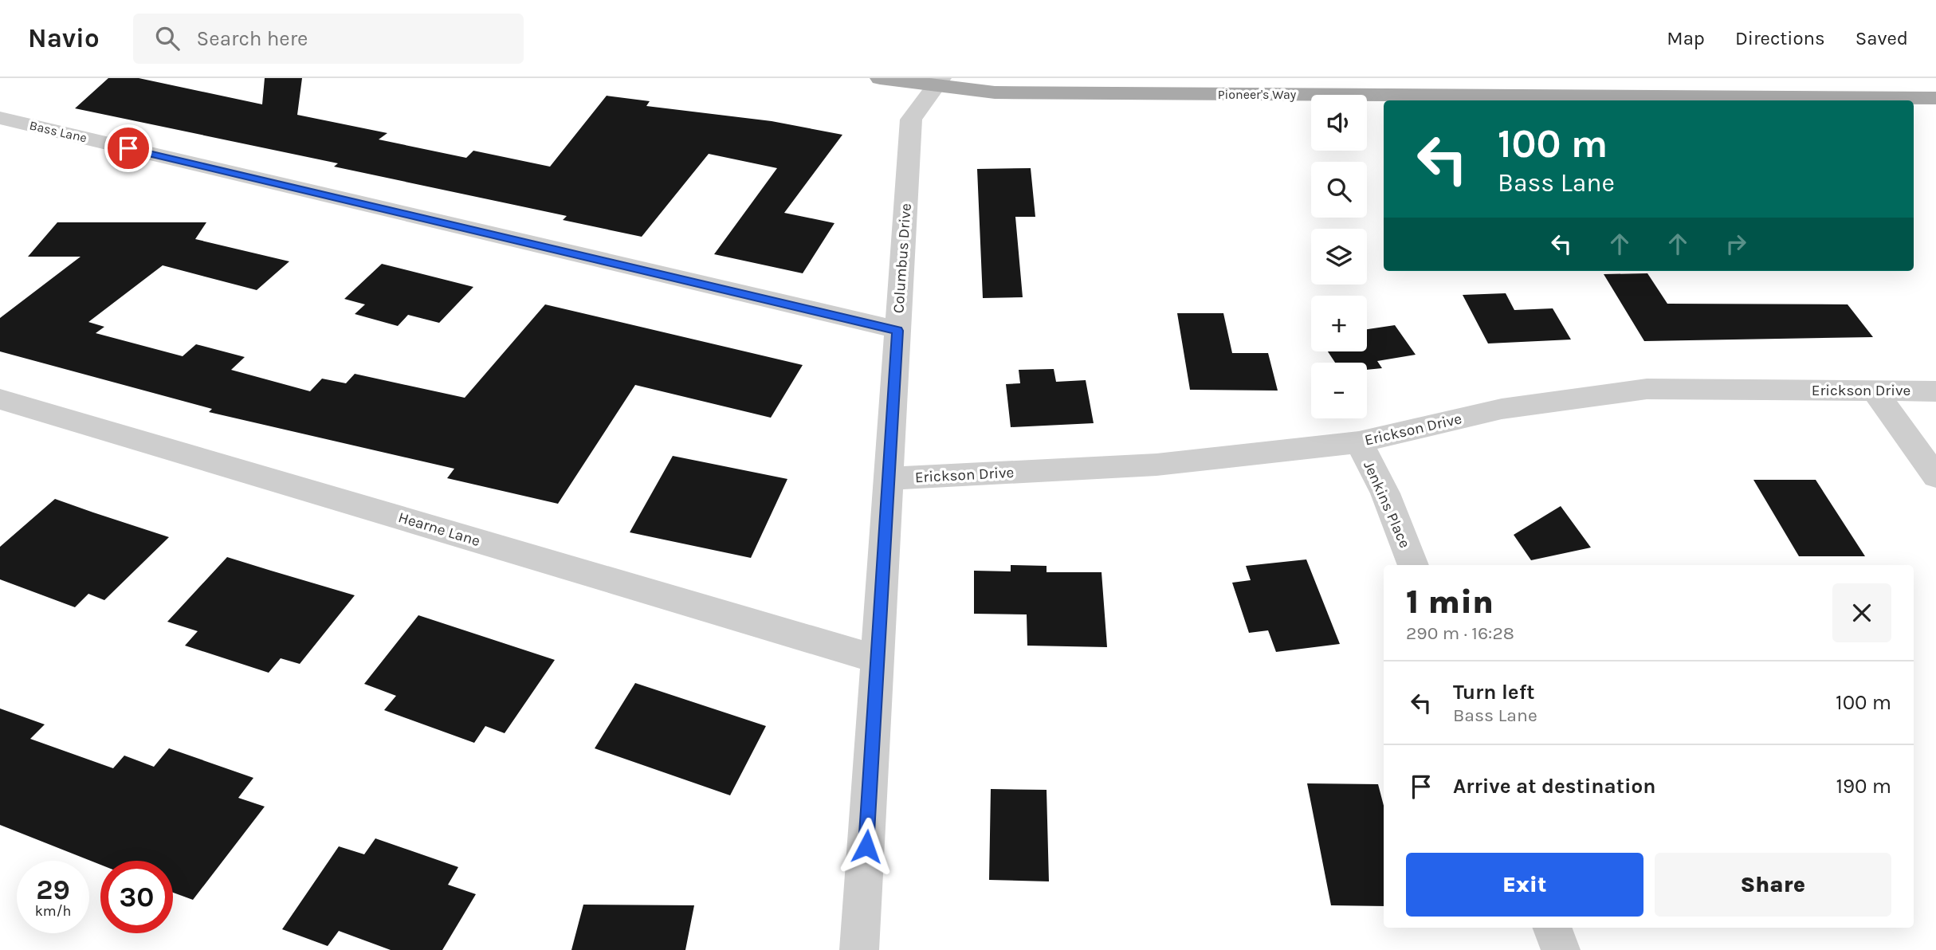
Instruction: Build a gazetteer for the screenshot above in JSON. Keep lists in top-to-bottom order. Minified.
{"streets":{"main road":["Pioneer's Way"],"street":["Bass Lane","Columbus Drive","Erickson Drive","Jenkins Place","Hearne Lane"]},"crossings":[["Pioneer's Way","Columbus Drive"],["Bass Lane","Columbus Drive"],["Columbus Drive","Erickson Drive"],["Columbus Drive","Hearne Lane"],["Erickson Drive","Jenkins Place"]],"page":{"header":"Navio","search":"Search here","nav":["Map","Directions","Saved"],"map_buttons":["+","−"],"turn":["100 m","Bass Lane"],"heading":["1 min","290 m · 16:28"],"list":[{"name":"Turn left","note":"Bass Lane","value":"100 m"},{"name":"Arrive at destination","value":"190 m"}],"buttons":["Exit","Share"],"speed":"29 km/h","limit":"30"}}
